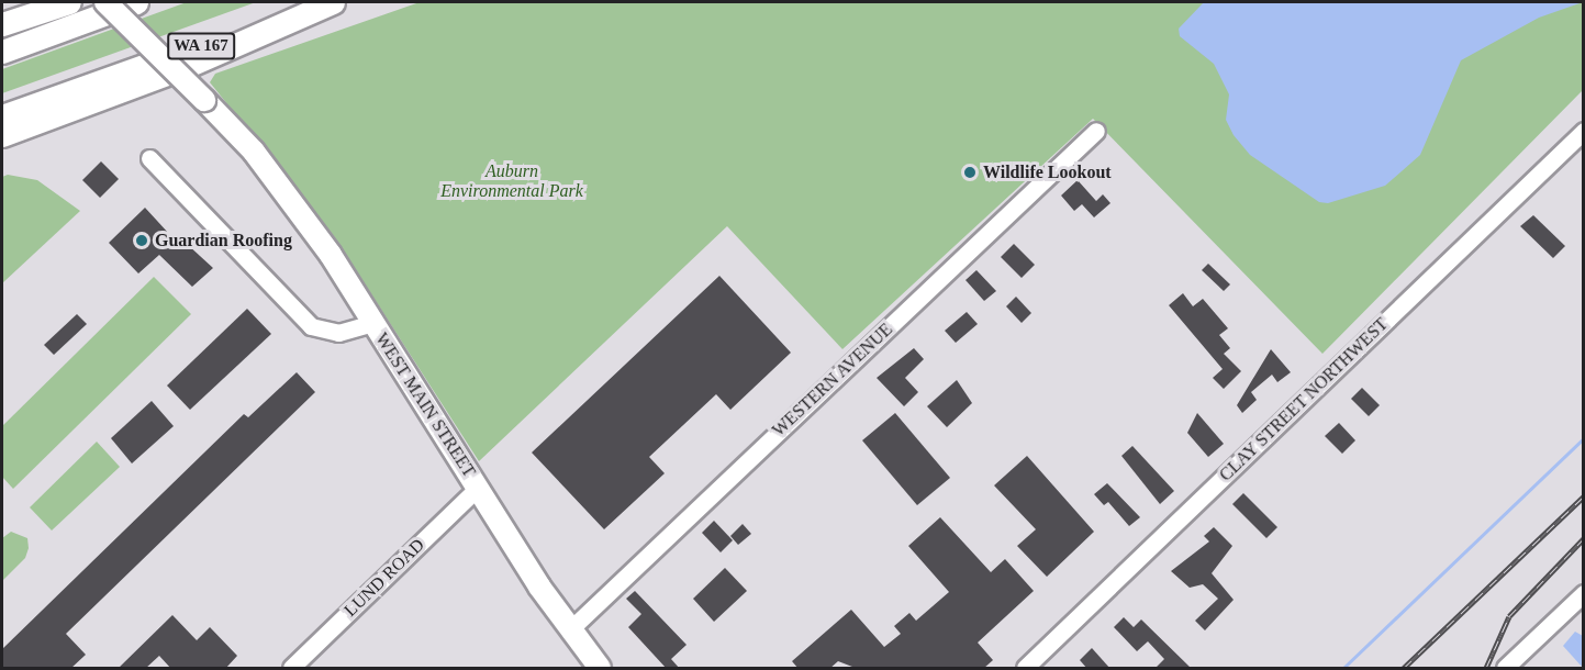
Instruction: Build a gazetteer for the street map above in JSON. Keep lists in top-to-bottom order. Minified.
{"streets":{"highway":["WA 167"],"main road":["WEST MAIN STREET"],"street":["WESTERN AVENUE","CLAY STREET NORTHWEST","LUND ROAD"]},"crossings":[["WESTERN AVENUE","WEST MAIN STREET"],["WEST MAIN STREET","LUND ROAD"]],"parks":["Auburn Environmental Park"],"places":["Wildlife Lookout","Guardian Roofing"]}
